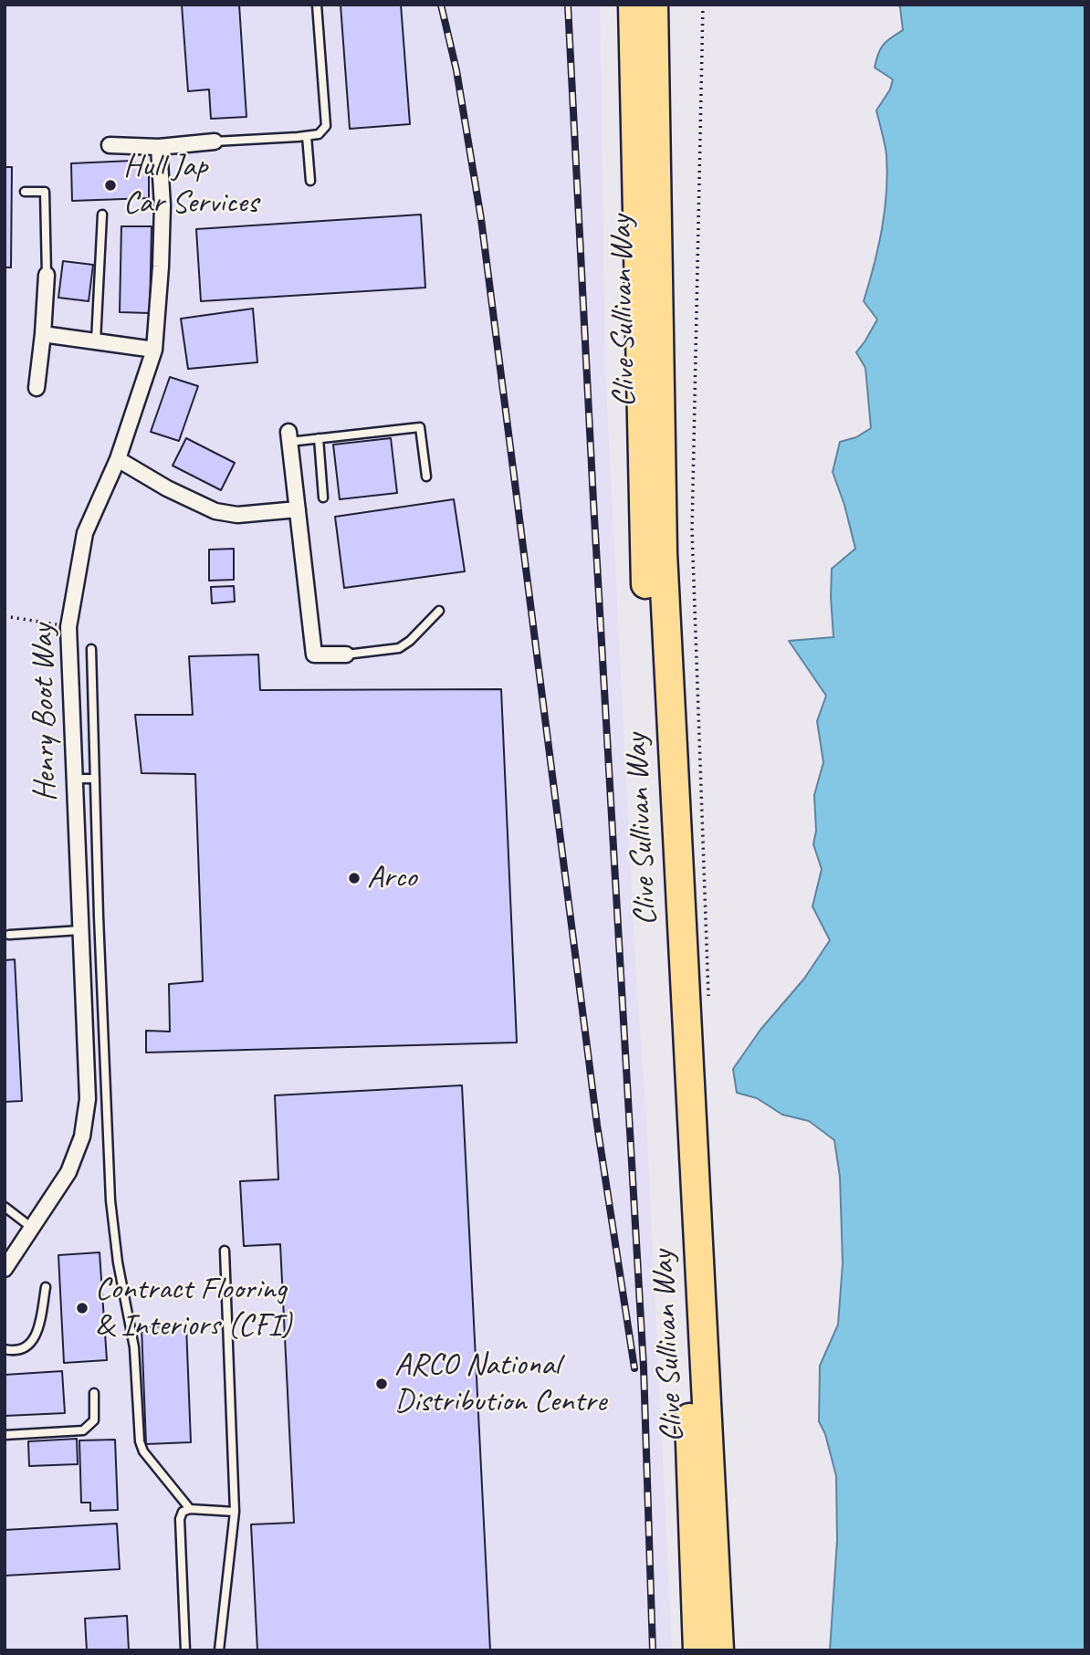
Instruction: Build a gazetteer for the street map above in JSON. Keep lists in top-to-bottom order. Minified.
{"streets":{"highway":["Clive Sullivan Way"],"street":["Henry Boot Way"]},"places":["Hull Jap Car Services","Arco","Contract Flooring & Interiors (CFI)","ARCO National Distribution Centre"]}
